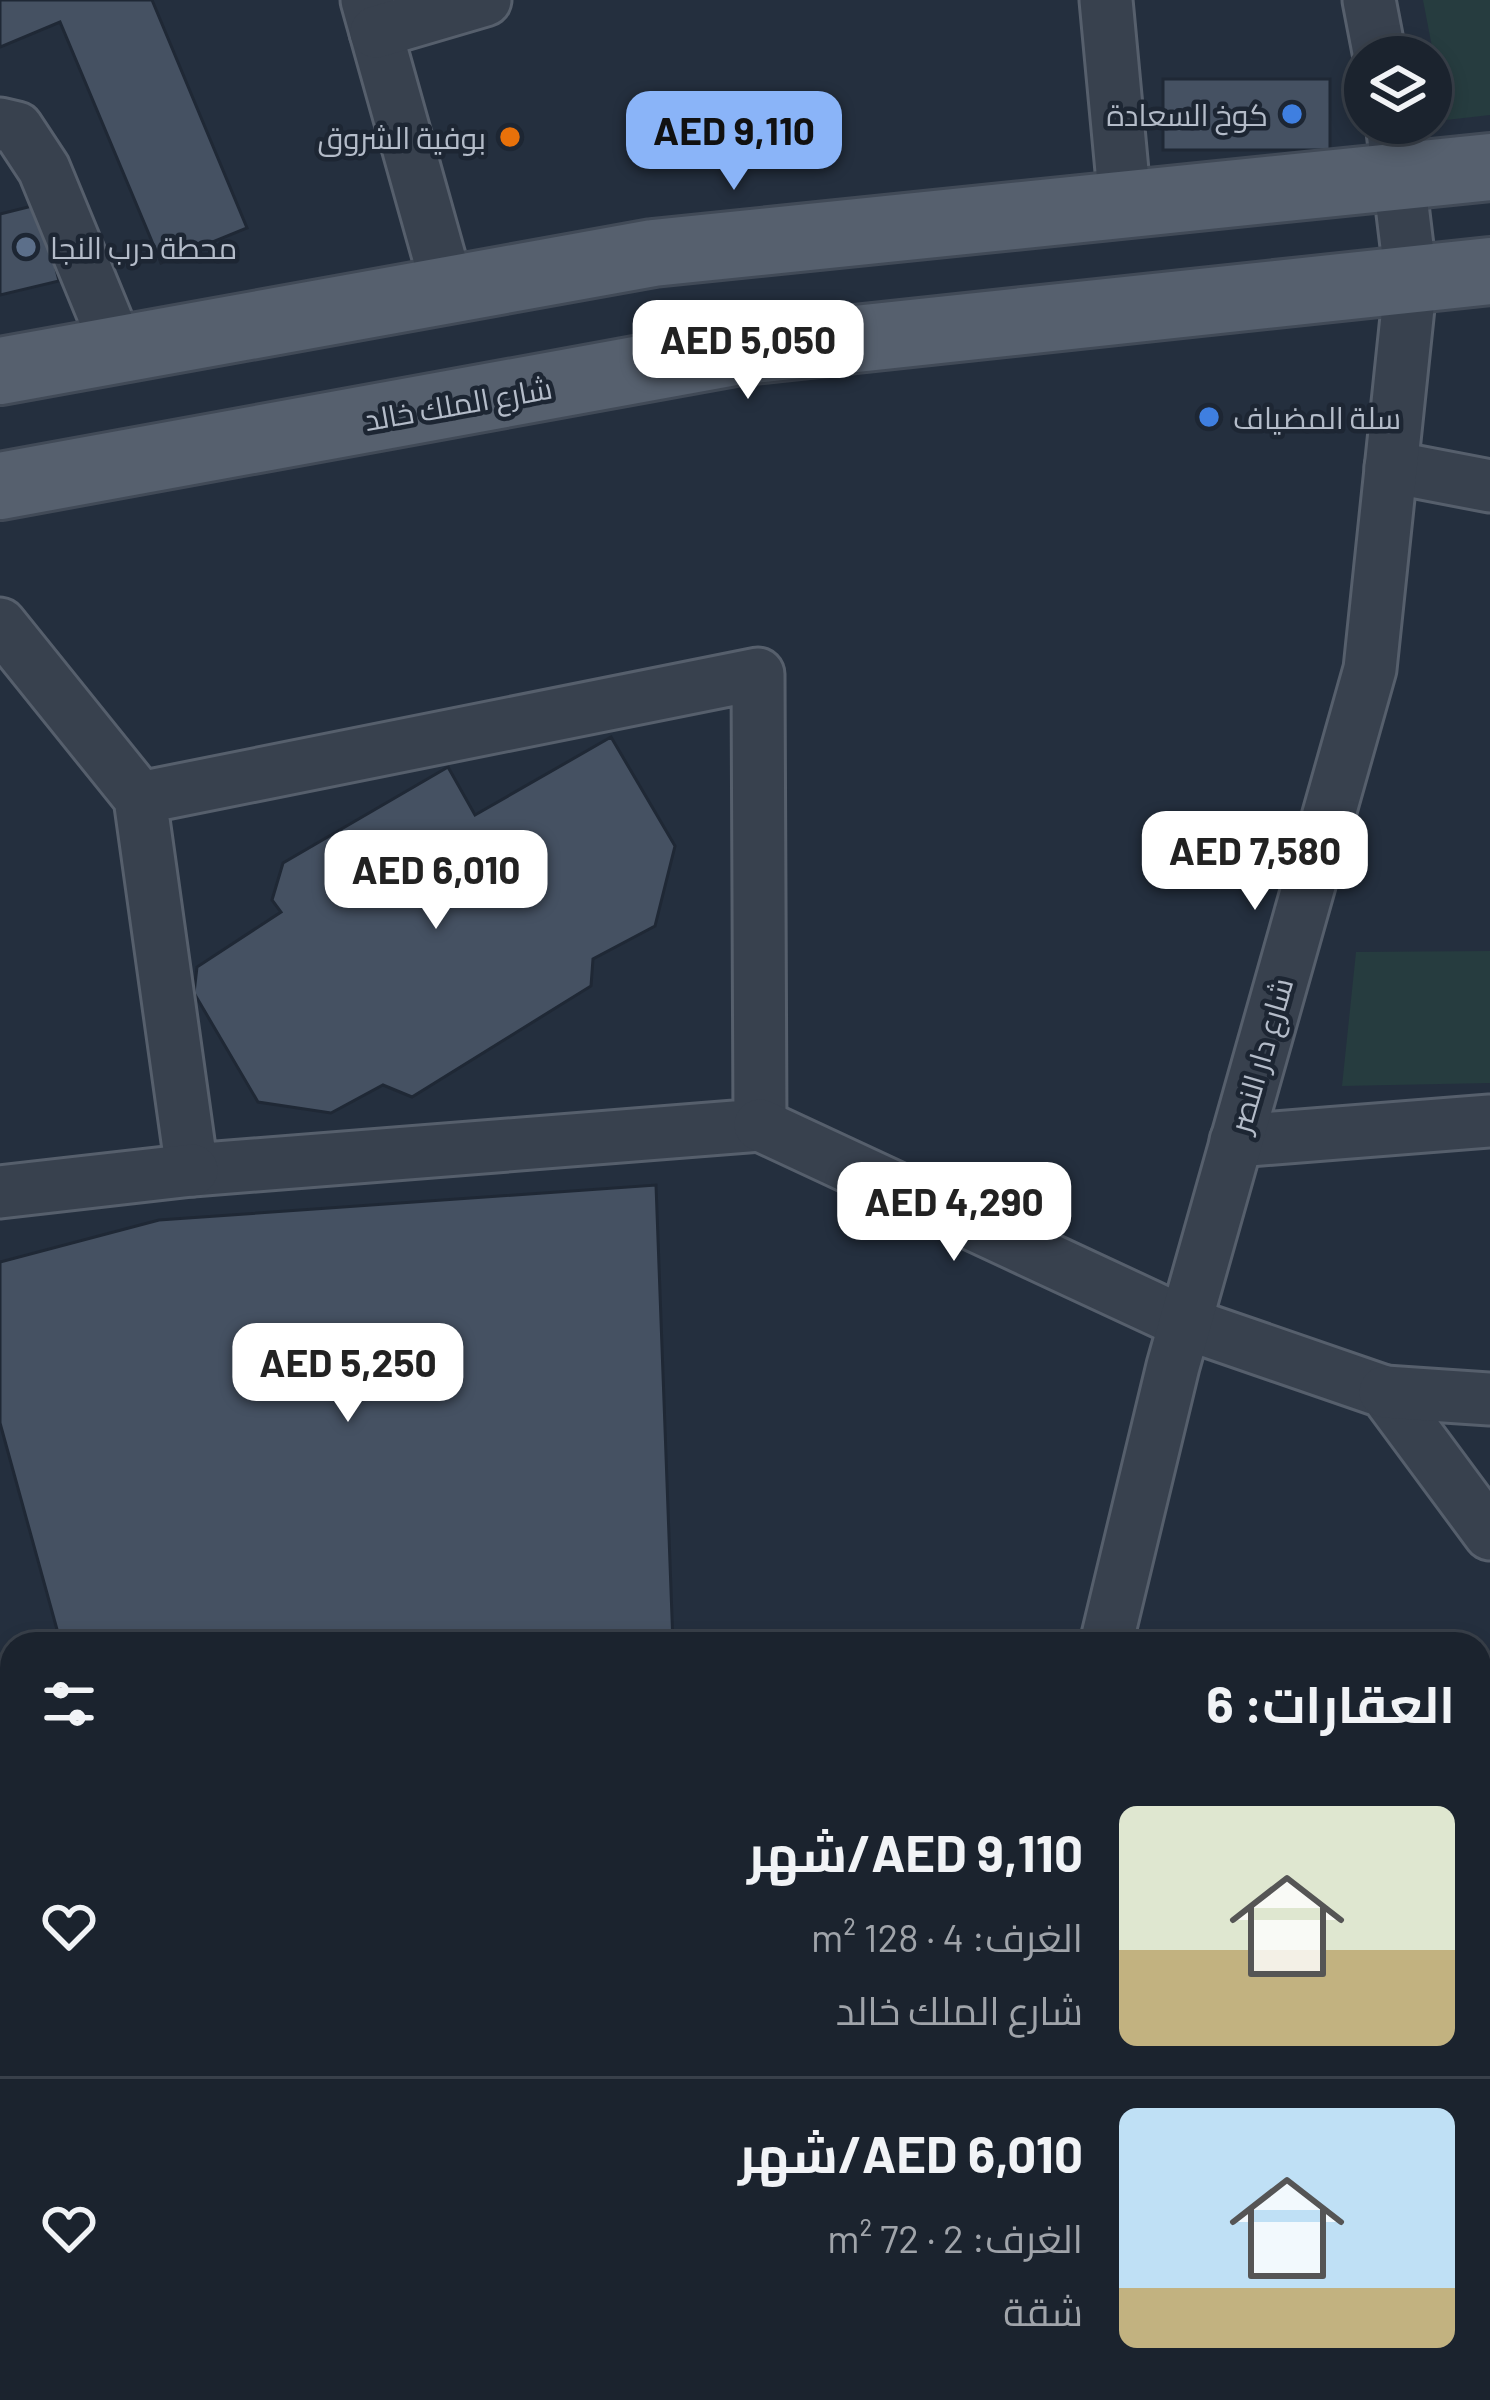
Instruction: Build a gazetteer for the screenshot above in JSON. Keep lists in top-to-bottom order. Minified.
{"streets":{"main road":["شارع الملك خالد"],"street":["شارع دار النصر"]},"crossings":[["شارع الملك خالد","شارع دار النصر"]],"places":["كوخ السعادة","بوفية الشروق","محطة درب النجا","سلة المضياف"],"page":{"price":["AED 9,110","AED 5,050","AED 7,580","AED 6,010","AED 4,290","AED 5,250"],"heading":"العقارات: 6","list":[{"name":"AED 9,110/شهر","note":"الغرف: 4 · 128 m² · شارع الملك خالد"},{"name":"AED 6,010/شهر","note":"الغرف: 2 · 72 m² · شقة"}]}}
